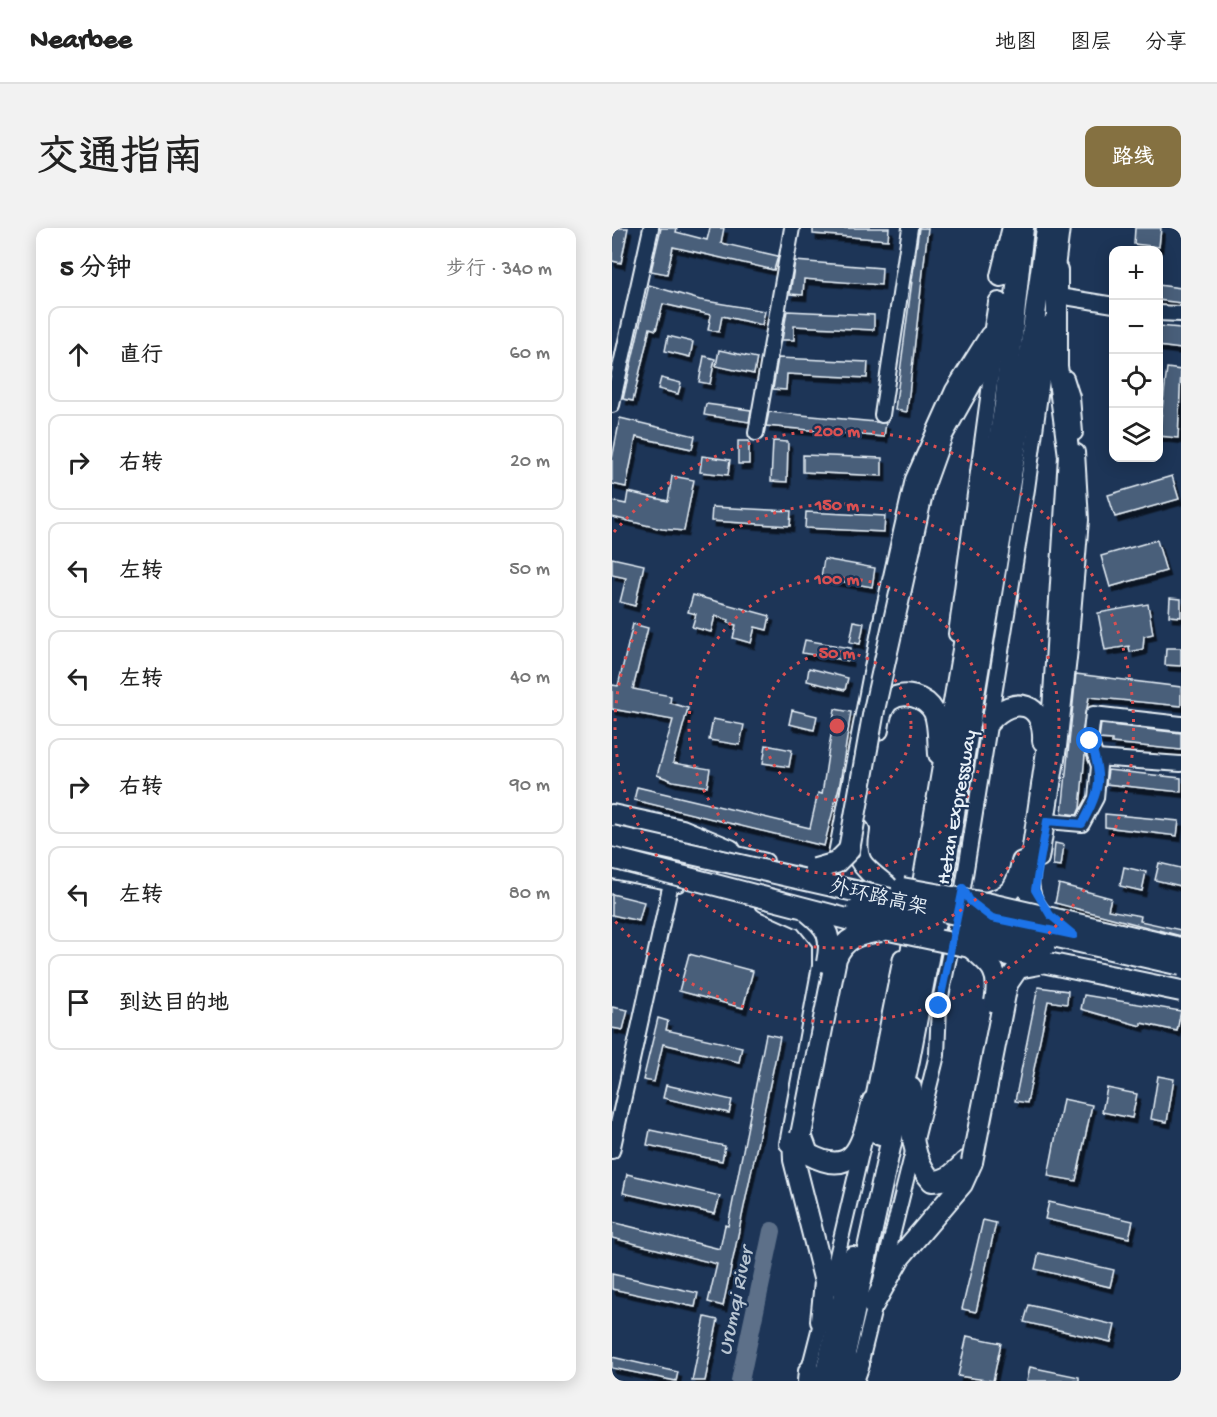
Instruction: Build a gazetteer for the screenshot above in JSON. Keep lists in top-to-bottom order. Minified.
{"streets":{"highway":["Hetan Expressway","外环路高架"]},"water":["Urumqi River"],"page":{"header":"Nearbee","nav":["地图","图层","分享"],"title":"交通指南","buttons":"路线","heading":["5 分钟","步行 · 340 m"],"map_buttons":["+","−"],"list":[["直行","60 m"],["右转","20 m"],["左转","50 m"],["左转","40 m"],["右转","90 m"],["左转","80 m"],"到达目的地"]},"rings":["200 m","150 m","100 m","50 m"]}
